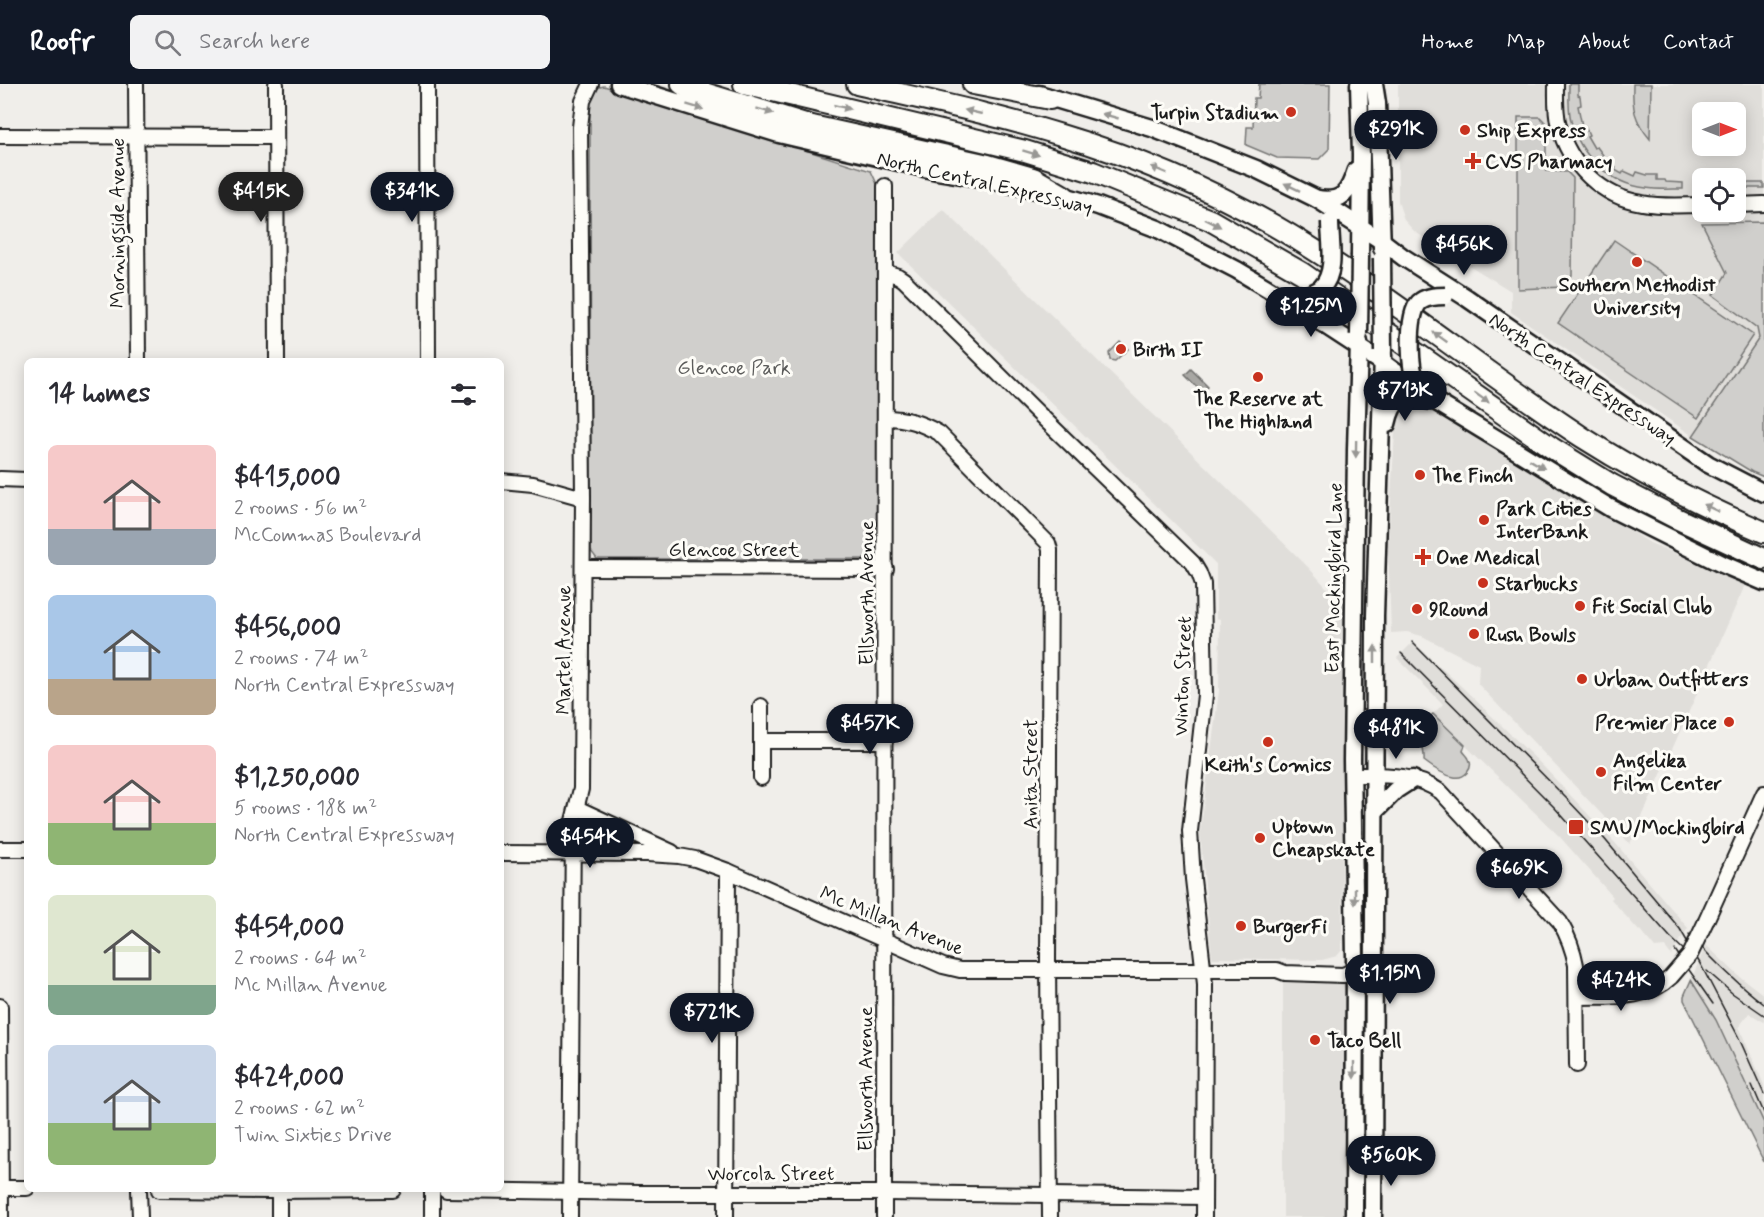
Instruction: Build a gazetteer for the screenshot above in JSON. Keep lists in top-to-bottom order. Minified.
{"streets":{"highway":["North Central Expressway"],"main road":["East Mockingbird Lane"],"street":["Morningside Avenue","Glencoe Street","Ellsworth Avenue","Martel Avenue","Winton Street","Anita Street","Mc Millan Avenue","Worcola Street"]},"crossings":[["North Central Expressway","East Mockingbird Lane"],["Glencoe Street","Ellsworth Avenue"],["Glencoe Street","Martel Avenue"],["East Mockingbird Lane","Mc Millan Avenue"],["Ellsworth Avenue","Winton Street"],["Ellsworth Avenue","Anita Street"],["Ellsworth Avenue","Mc Millan Avenue"],["Ellsworth Avenue","Worcola Street"],["Martel Avenue","Mc Millan Avenue"],["Martel Avenue","Worcola Street"],["Winton Street","Mc Millan Avenue"],["Winton Street","Worcola Street"],["Anita Street","Mc Millan Avenue"],["Anita Street","Worcola Street"]],"parks":["Glencoe Park"],"places":{"other":["Turpin Stadium","Ship Express","Southern Methodist University","Birth II","The Reserve at The Highland","The Finch","Park Cities InterBank","Starbucks","Fit Social Club","9Round","Rush Bowls","Urban Outfitters","Premier Place","Keith's Comics","Angelika Film Center","Uptown Cheapskate","BurgerFi","Taco Bell"],"health":["CVS Pharmacy","One Medical"],"transit":["SMU/Mockingbird"]},"north":"right","page":{"header":"Roofr","search":"Search here","nav":["Home","Map","About","Contact"],"price":["$291K","$415K","$341K","$456K","$1.25M","$713K","$457K","$481K","$454K","$669K","$1.15M","$424K","$721K","$560K"],"heading":"14 homes","list":[{"name":"$415,000","note":"2 rooms · 56 m² · McCommas Boulevard"},{"name":"$456,000","note":"2 rooms · 74 m² · North Central Expressway"},{"name":"$1,250,000","note":"5 rooms · 188 m² · North Central Expressway"},{"name":"$454,000","note":"2 rooms · 64 m² · Mc Millan Avenue"},{"name":"$424,000","note":"2 rooms · 62 m² · Twin Sixties Drive"}]}}
